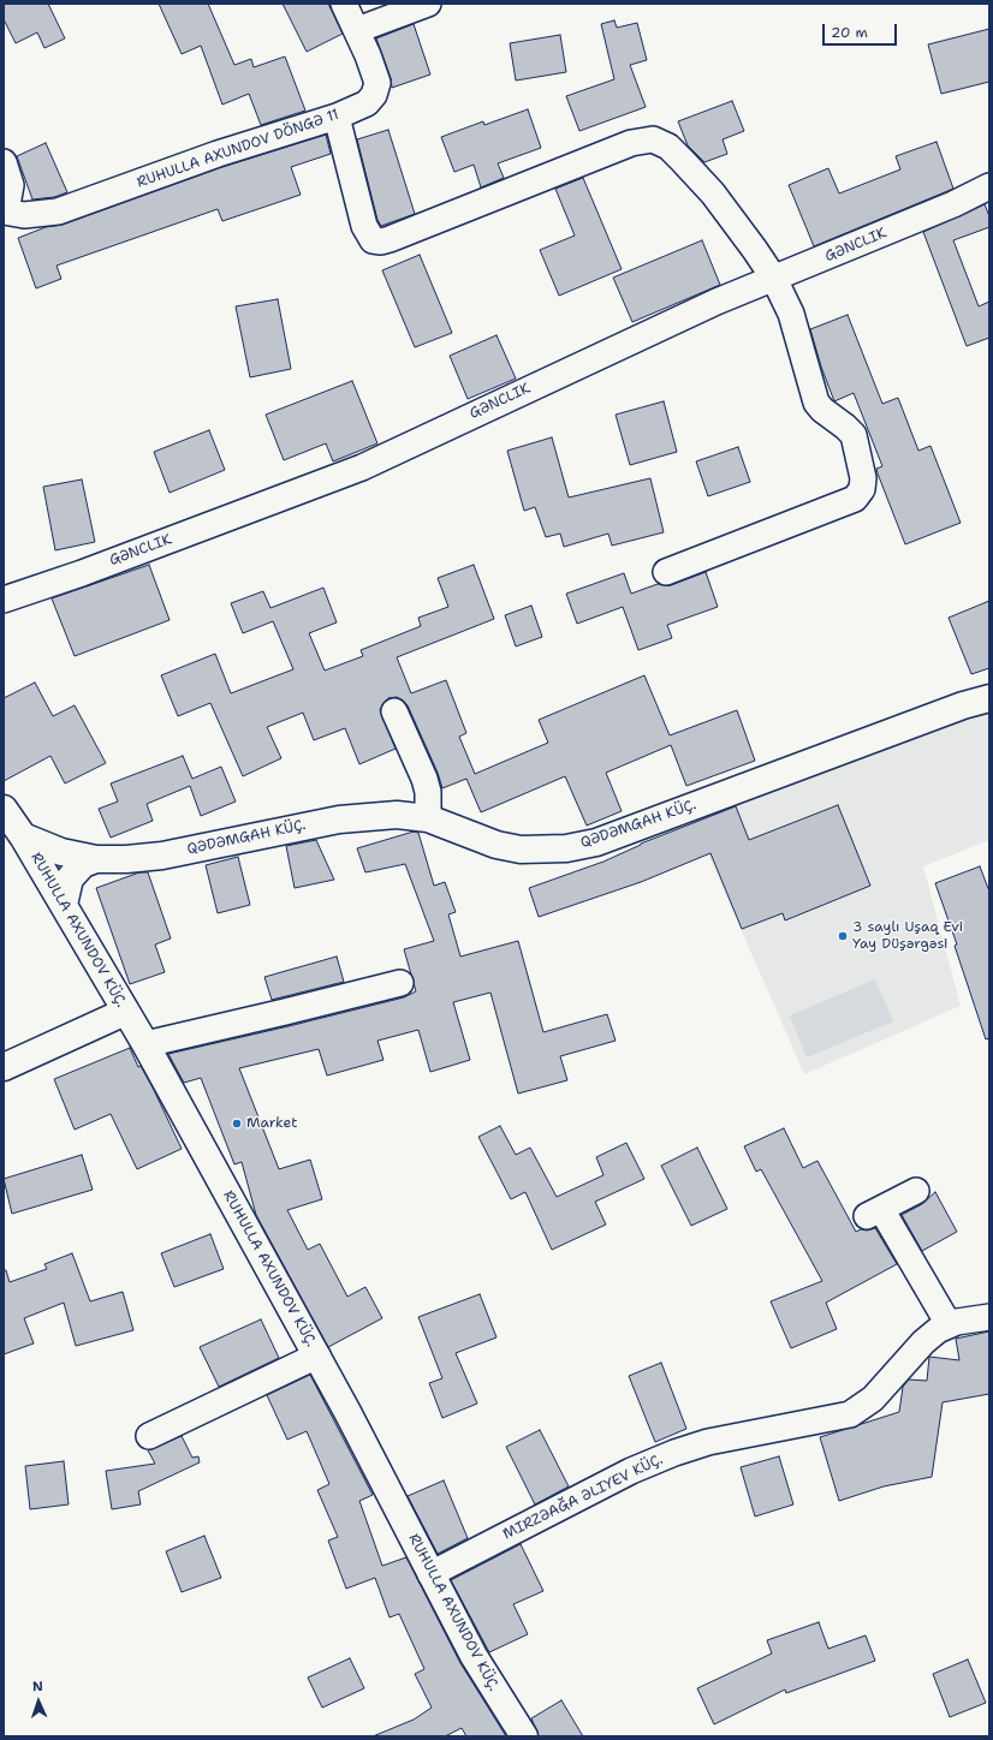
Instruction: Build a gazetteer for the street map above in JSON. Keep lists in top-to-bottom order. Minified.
{"streets":{"street":["RUHULLA AXUNDOV DÖNGƏ 11","GƏNCLIK","QƏDƏMGAH KÜÇ.","RUHULLA AXUNDOV KÜÇ.","MIRZƏAĞA ƏLIYEV KÜÇ."]},"crossings":[["QƏDƏMGAH KÜÇ.","RUHULLA AXUNDOV KÜÇ."],["RUHULLA AXUNDOV KÜÇ.","MIRZƏAĞA ƏLIYEV KÜÇ."]],"places":["3 saylı Uşaq Evi Yay Düşərgəsi","Market"],"scale_bar":"20 m","north":"top"}
